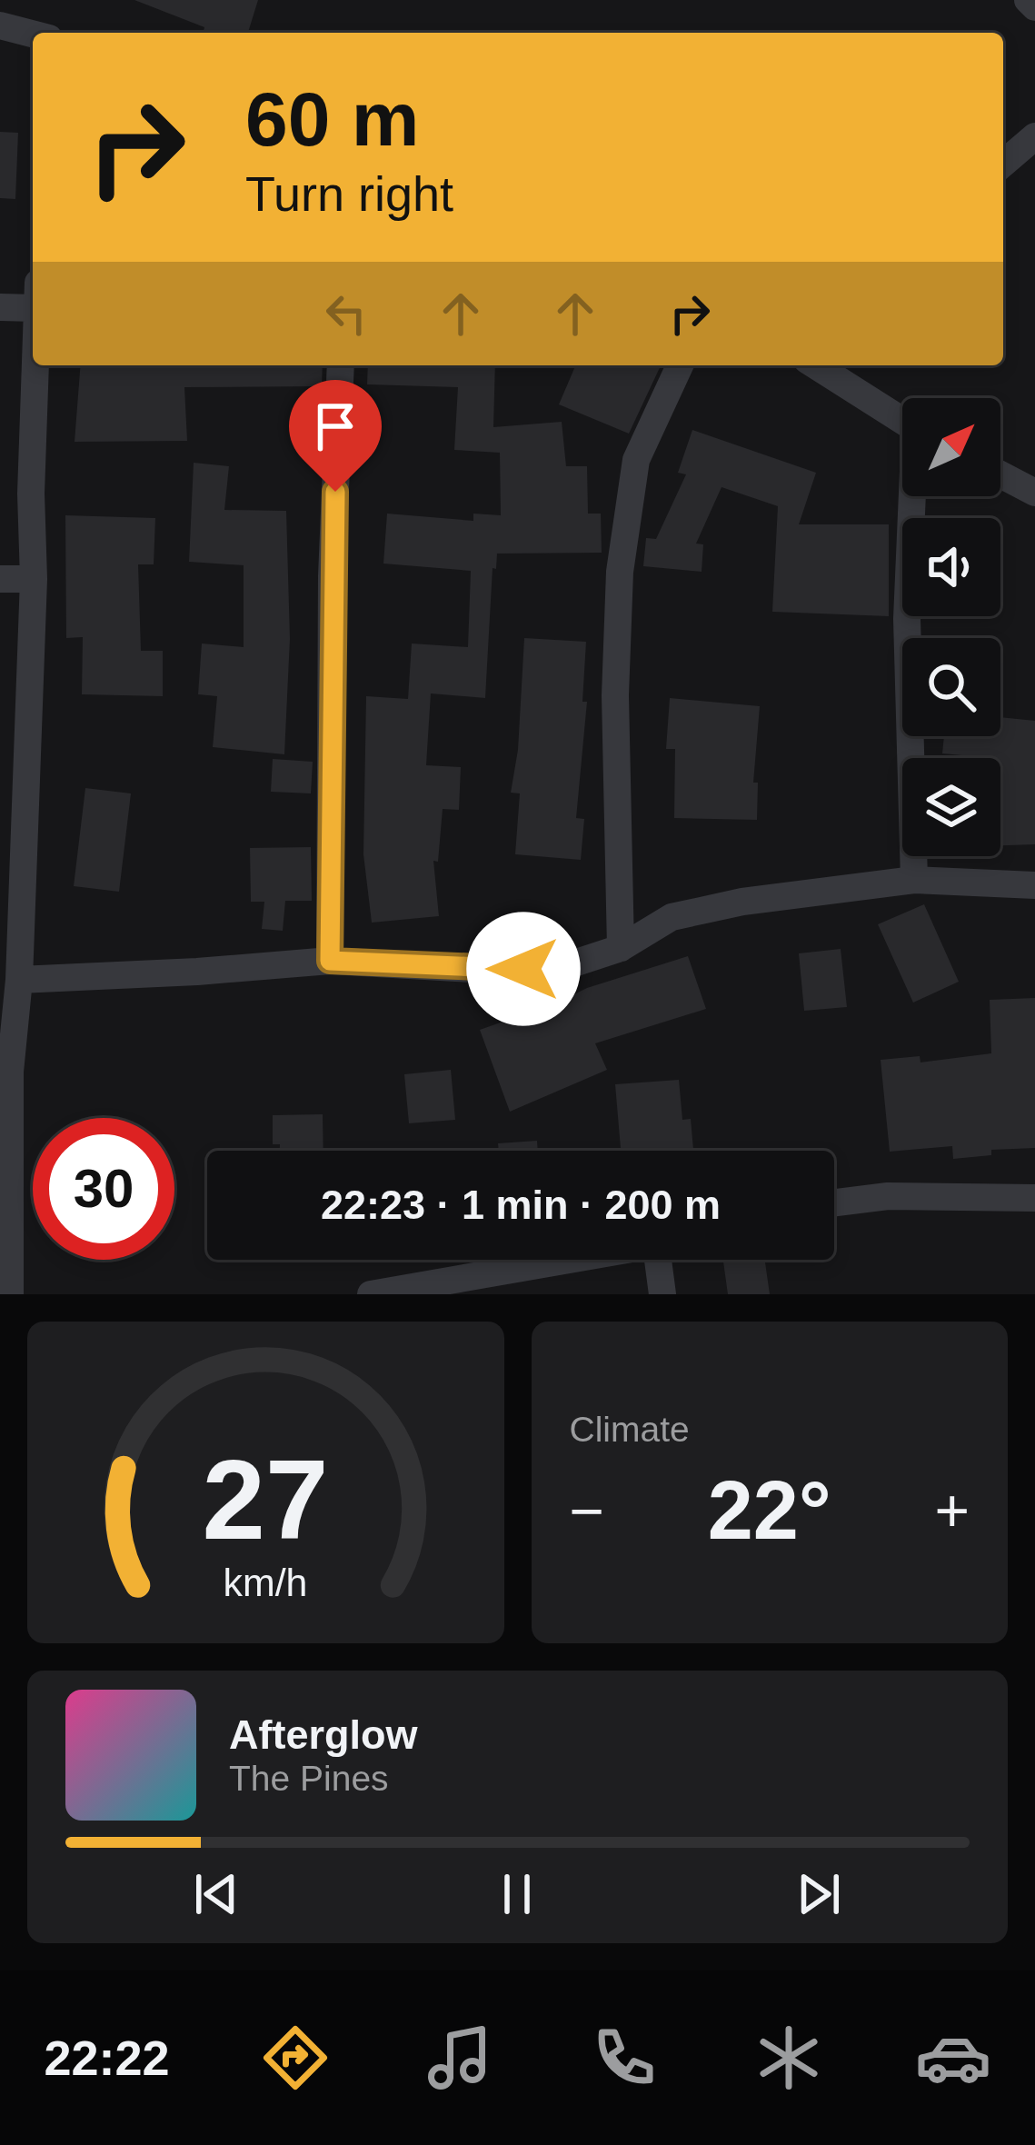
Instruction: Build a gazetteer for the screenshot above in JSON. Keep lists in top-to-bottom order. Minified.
{"north":"top right","page":{"turn":["60 m","Turn right"],"limit":"30","trip":"22:23 · 1 min · 200 m","tile":"Climate","heat":["−","22°","+"],"song":["Afterglow","The Pines"],"tabs":"22:22","gauge":["27","km/h"]}}
